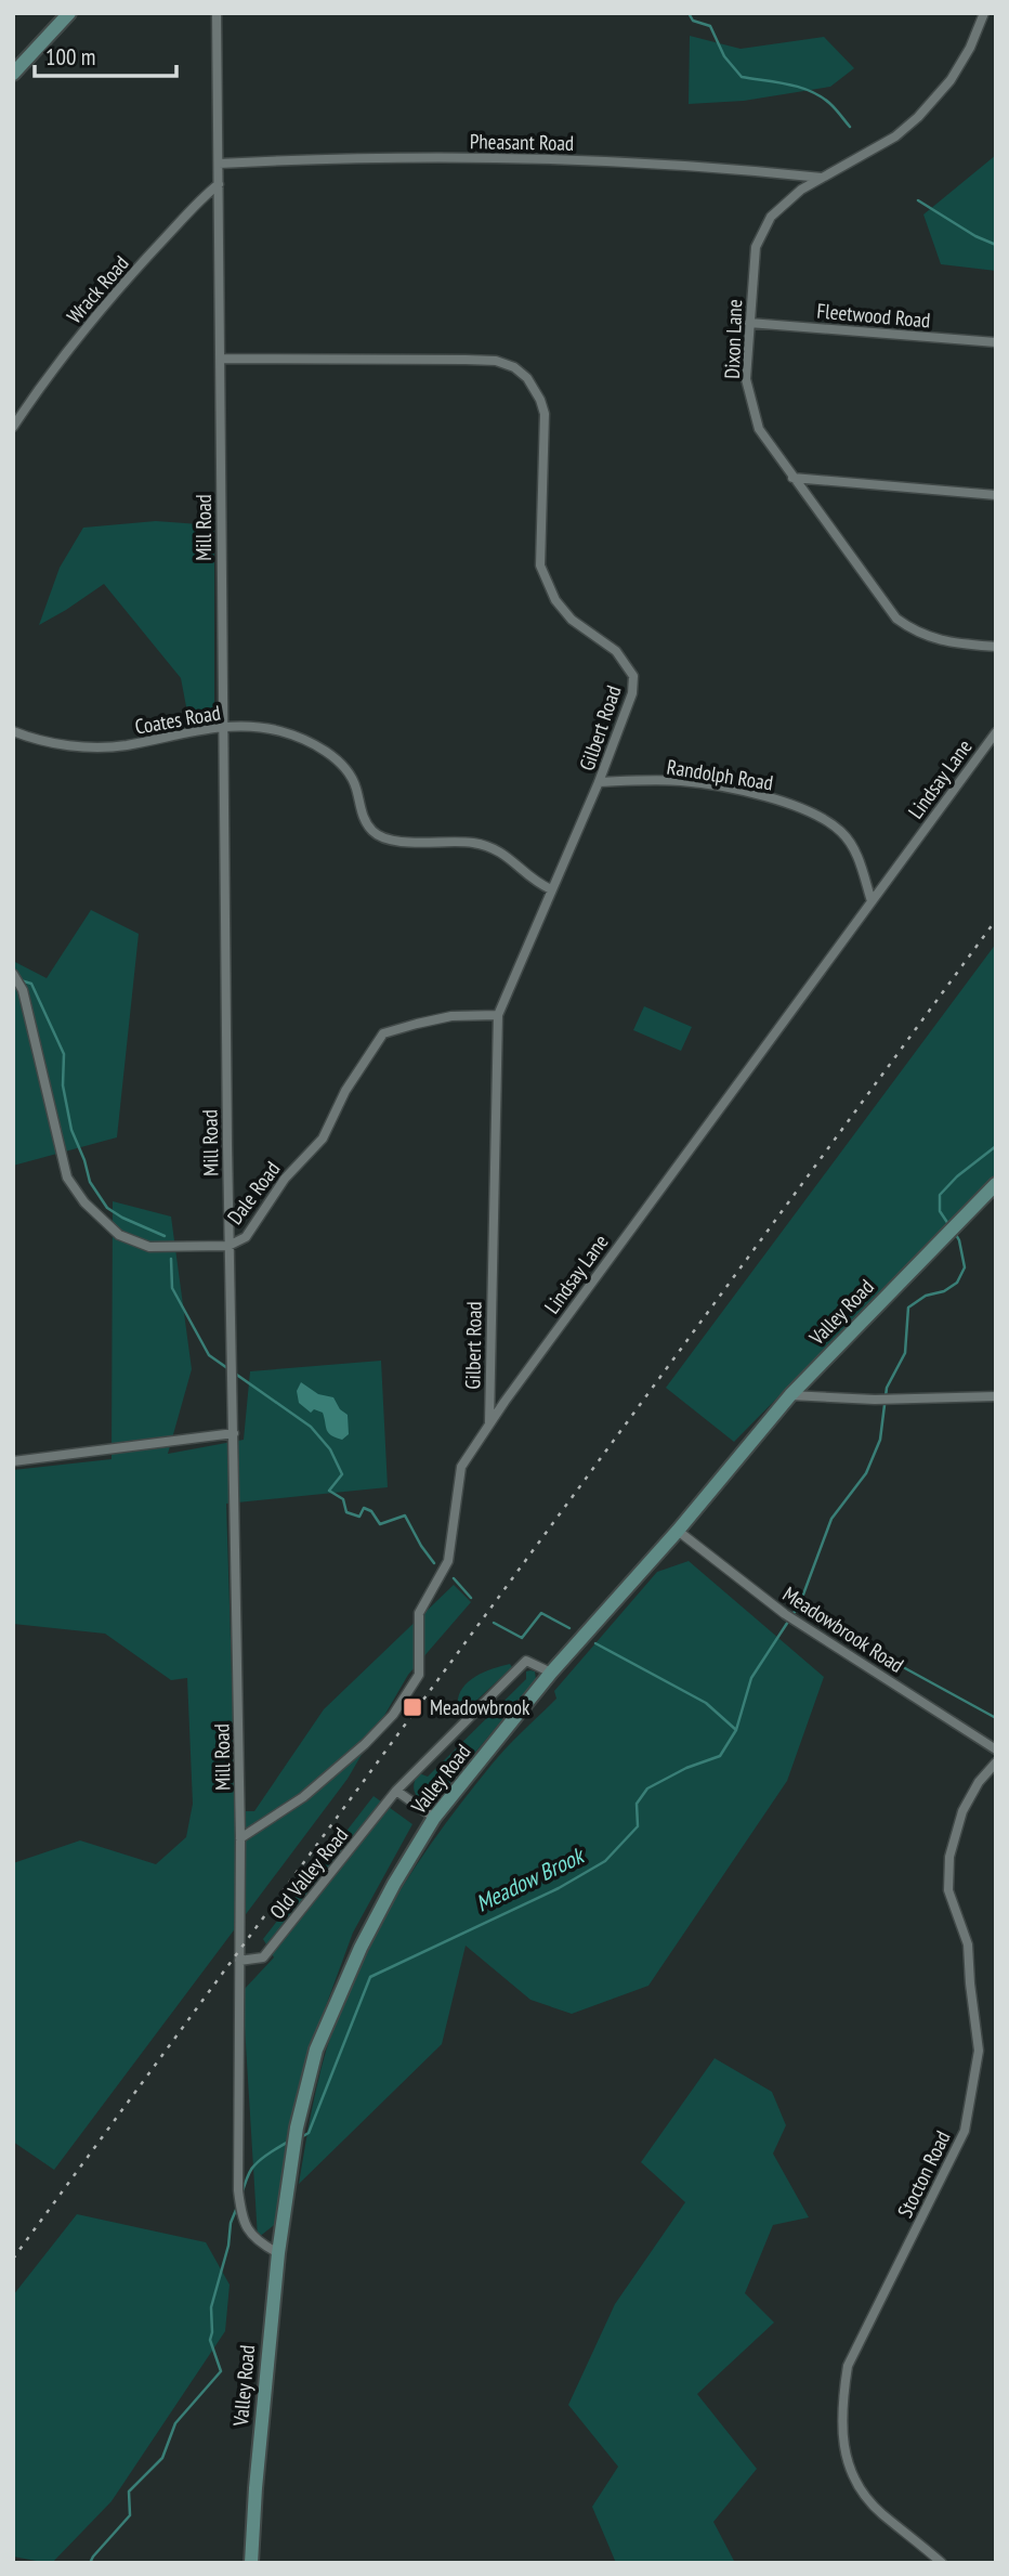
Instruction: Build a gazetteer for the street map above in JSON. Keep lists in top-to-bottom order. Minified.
{"streets":{"main road":["Valley Road"],"street":["Pheasant Road","Wrack Road","Fleetwood Road","Dixon Lane","Mill Road","Coates Road","Gilbert Road","Randolph Road","Lindsay Lane","Dale Road","Meadowbrook Road","Old Valley Road","Stocton Road"]},"crossings":[["Pheasant Road","Dixon Lane"],["Pheasant Road","Mill Road"],["Wrack Road","Mill Road"],["Fleetwood Road","Dixon Lane"],["Mill Road","Coates Road"],["Mill Road","Gilbert Road"],["Mill Road","Lindsay Lane"],["Mill Road","Dale Road"],["Mill Road","Valley Road"],["Mill Road","Old Valley Road"],["Coates Road","Gilbert Road"],["Gilbert Road","Randolph Road"],["Gilbert Road","Lindsay Lane"],["Gilbert Road","Dale Road"],["Randolph Road","Lindsay Lane"],["Valley Road","Meadowbrook Road"],["Valley Road","Old Valley Road"]],"water":["Meadow Brook"],"places":{"transit":["Meadowbrook"]},"scale_bar":"100 m"}
